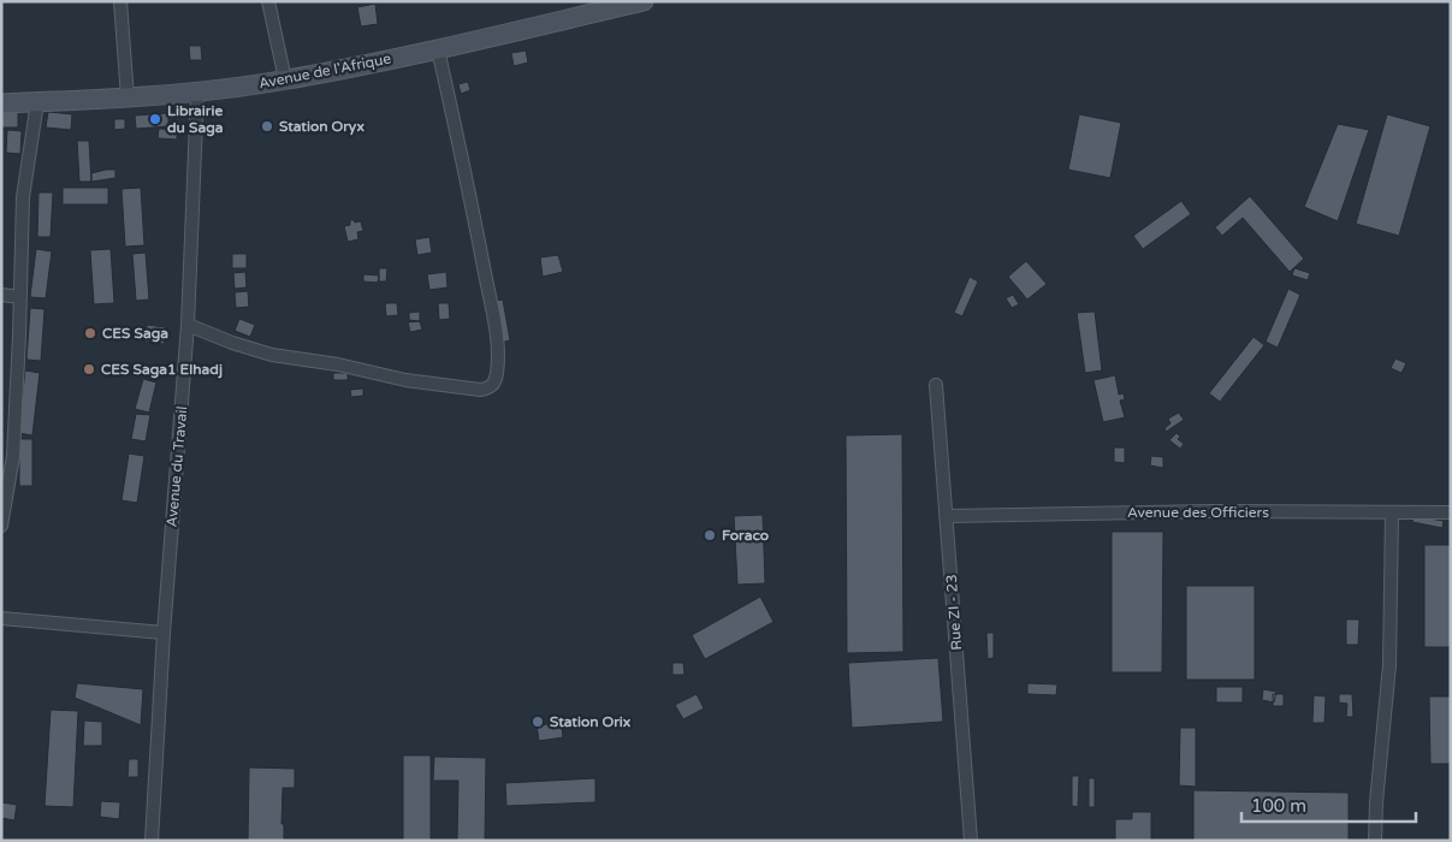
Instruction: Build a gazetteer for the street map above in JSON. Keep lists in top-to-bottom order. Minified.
{"streets":{"main road":["Avenue de l'Afrique"],"street":["Avenue du Travail","Avenue des Officiers","Rue ZI - 23"]},"crossings":[["Avenue de l'Afrique","Avenue du Travail"],["Avenue des Officiers","Rue ZI - 23"]],"places":["Librairie du Saga","Station Oryx","CES Saga","CES Saga1 Elhadj","Foraco","Station Orix"],"scale_bar":"100 m"}
